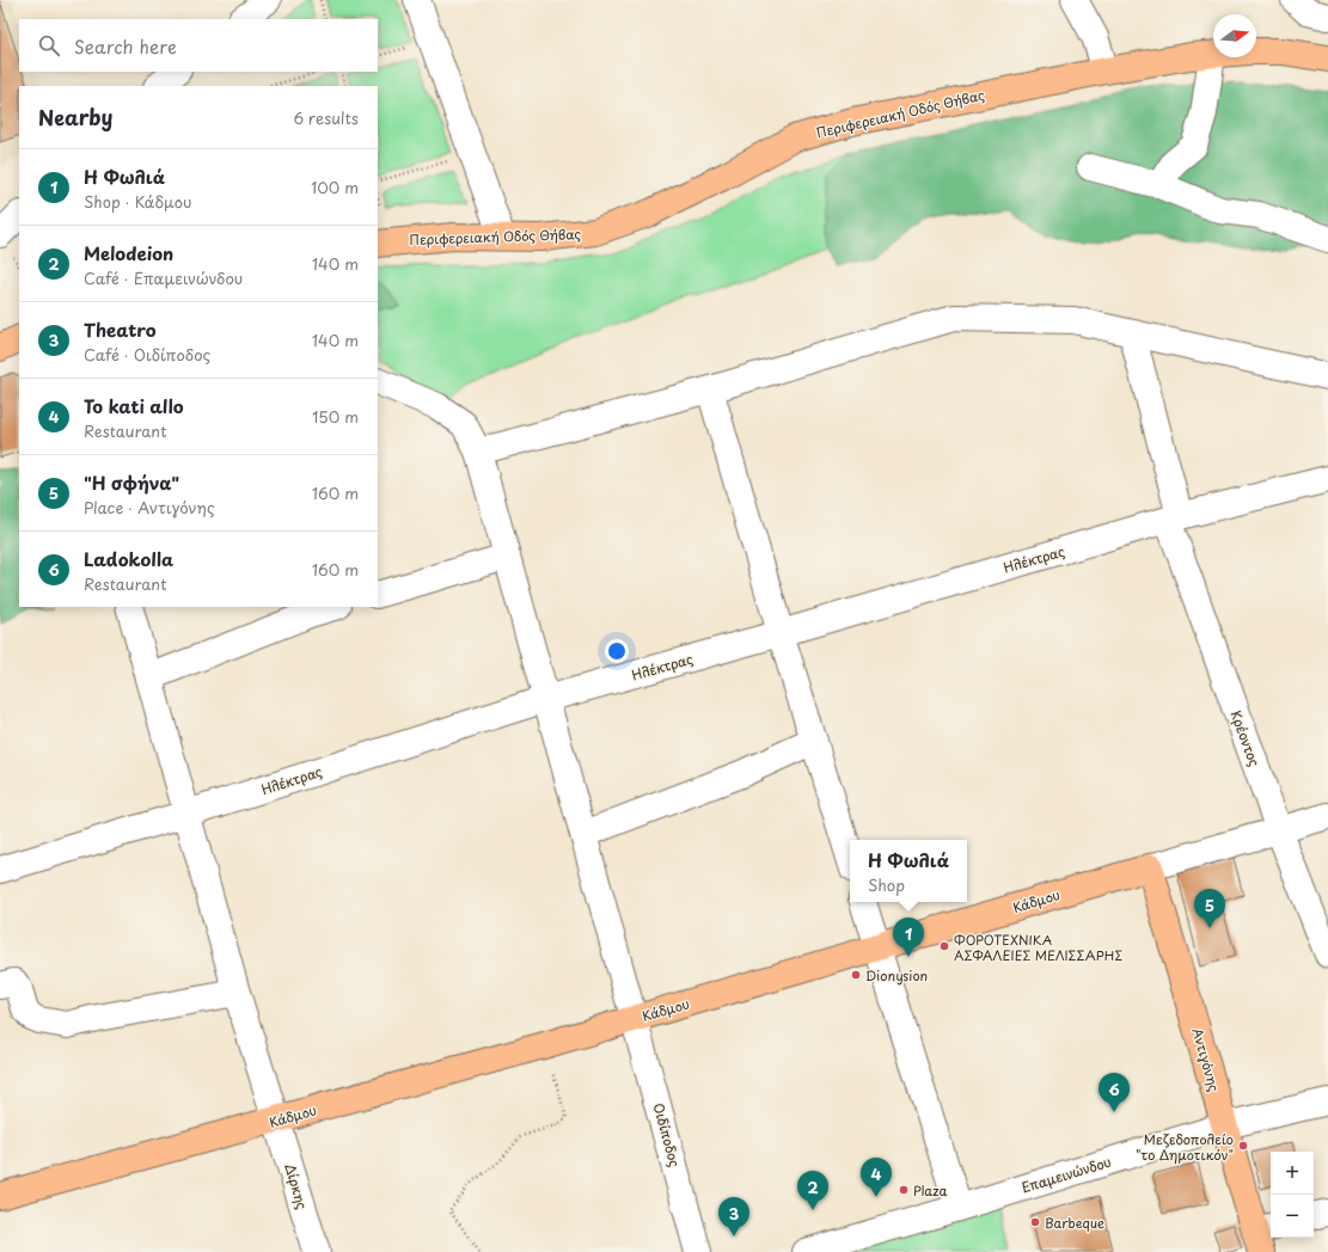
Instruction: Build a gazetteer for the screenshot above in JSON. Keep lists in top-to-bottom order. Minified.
{"streets":{"main road":["Περιφερειακή Οδός Θήβας","Κάδμου","Αντιγόνης"],"street":["Ηλέκτρας","Κρέοντος","Οιδίποδος","Επαμεινώνδου","Δίρκης"]},"crossings":[["Ηλέκτρας","Κρέοντος"],["Ηλέκτρας","Οιδίποδος"],["Ηλέκτρας","Δίρκης"],["Κρέοντος","Κάδμου"],["Κάδμου","Αντιγόνης"],["Κάδμου","Οιδίποδος"],["Κάδμου","Δίρκης"],["Αντιγόνης","Επαμεινώνδου"]],"places":["ΦΟΡΟΤΕΧΝΙΚΑ ΑΣΦΑΛΕΙΕΣ ΜΕΛΙΣΣΑΡΗΣ","Dionysion","Μεζεδοπολείο \"το Δημοτικόν\"","Plaza","Barbeque"],"north":"right","page":{"search":"Search here","heading":["Nearby","6 results"],"list":[{"mark":"1","name":"Η Φωλιά","note":"Shop · Κάδμου","value":"100 m"},{"mark":"2","name":"Melodeion","note":"Café · Επαμεινώνδου","value":"140 m"},{"mark":"3","name":"Theatro","note":"Café · Οιδίποδος","value":"140 m"},{"mark":"4","name":"To kati allo","note":"Restaurant","value":"150 m"},{"mark":"5","name":"\"Η σφήνα\"","note":"Place · Αντιγόνης","value":"160 m"},{"mark":"6","name":"Ladokolla","note":"Restaurant","value":"160 m"}],"popup":["Η Φωλιά","Shop"],"pins":["5","1","6","4","2","3"],"map_buttons":["+","−"]}}
